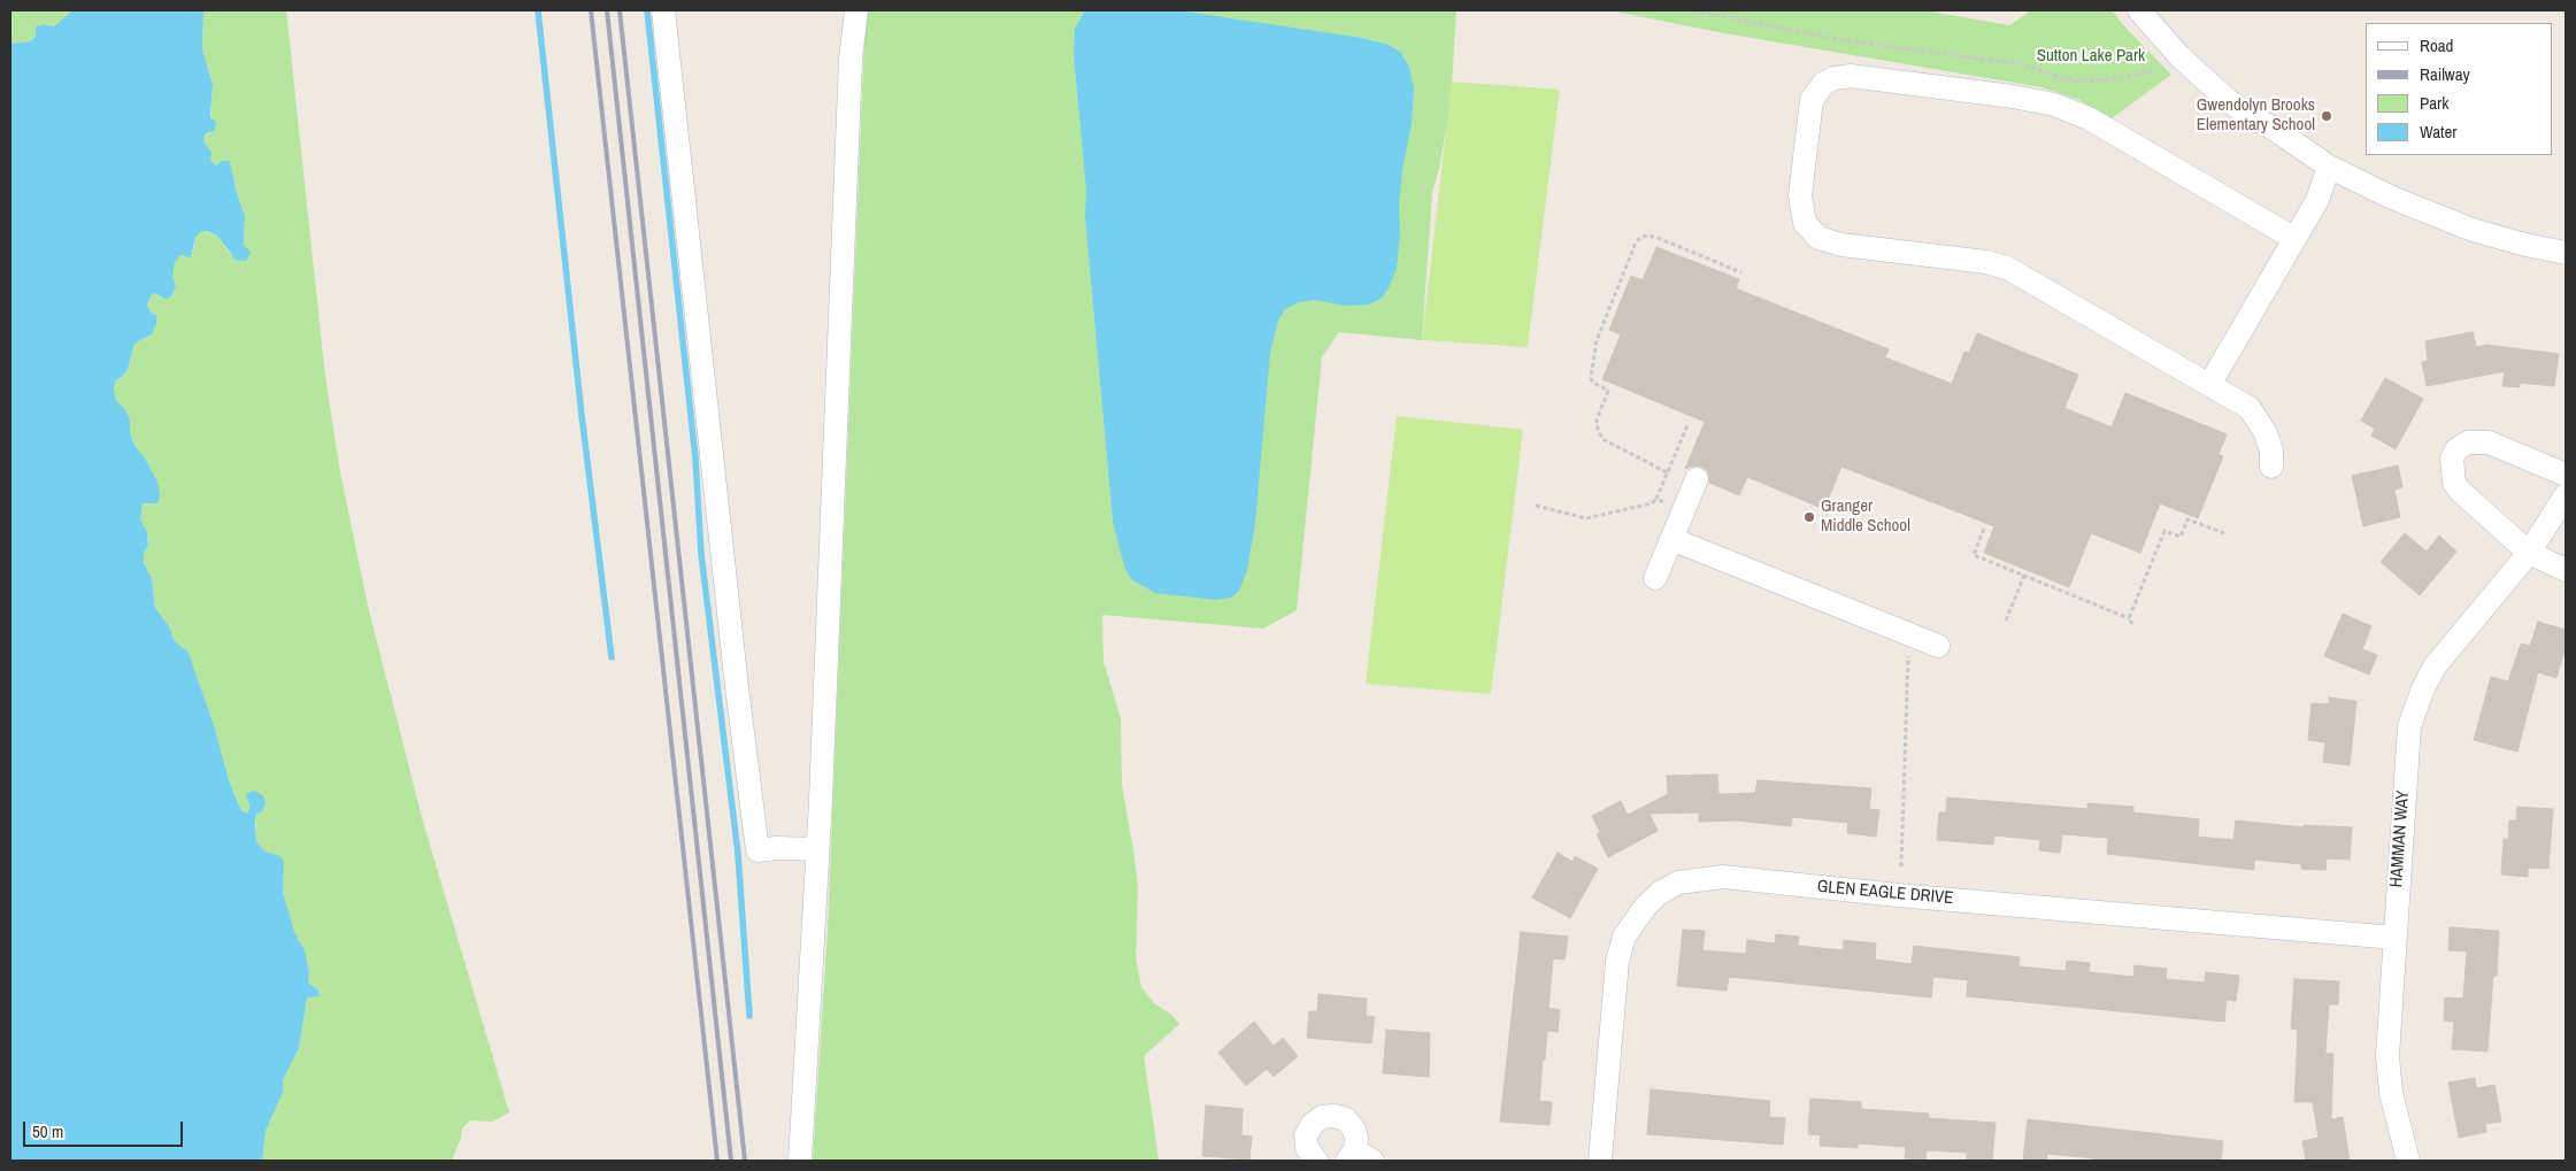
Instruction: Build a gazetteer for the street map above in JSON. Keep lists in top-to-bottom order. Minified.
{"streets":{"street":["HAMMAN WAY","GLEN EAGLE DRIVE"]},"crossings":[["HAMMAN WAY","GLEN EAGLE DRIVE"]],"parks":["Sutton Lake Park"],"places":["Gwendolyn Brooks Elementary School","Granger Middle School"],"legend":["Road","Railway","Park","Water"],"scale_bar":"50 m"}
